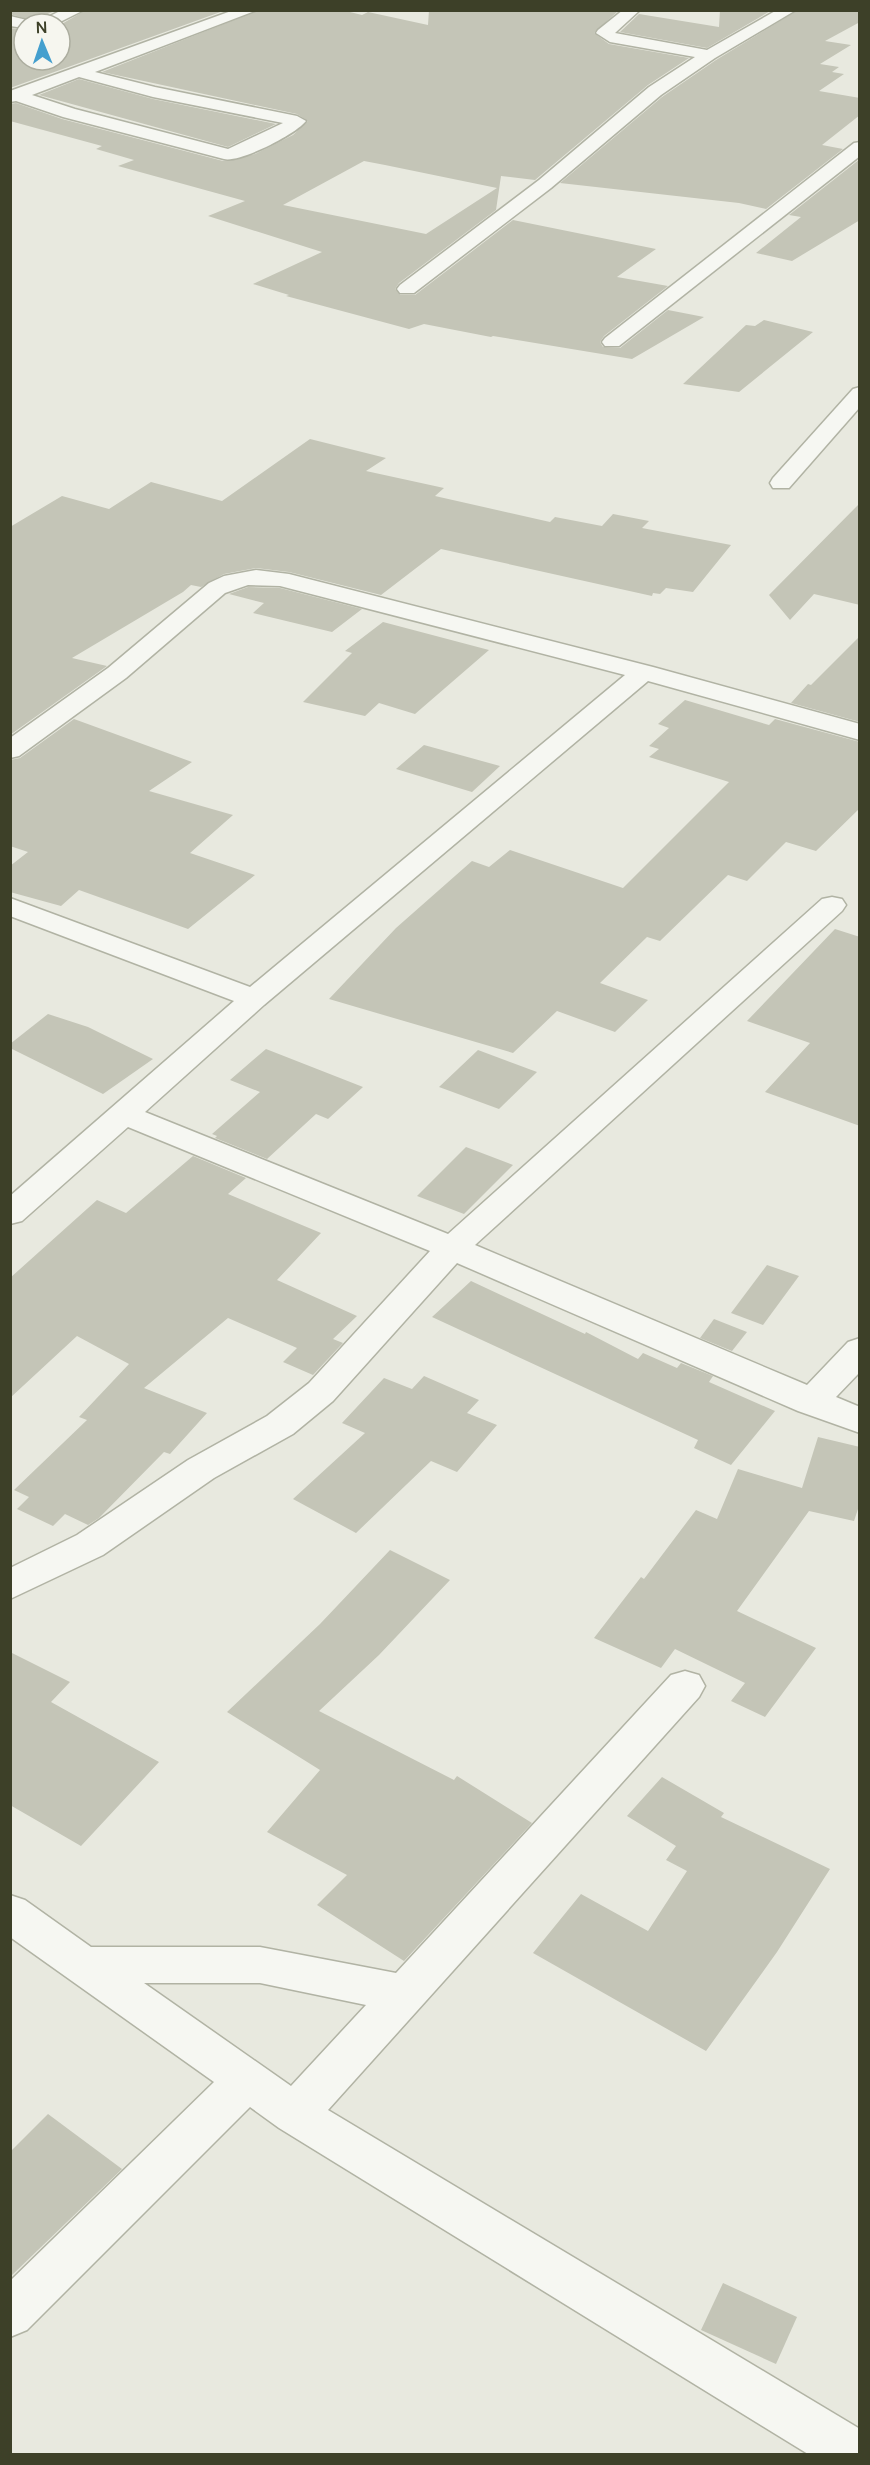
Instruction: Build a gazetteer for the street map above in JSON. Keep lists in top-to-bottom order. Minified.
{"north":"top"}
